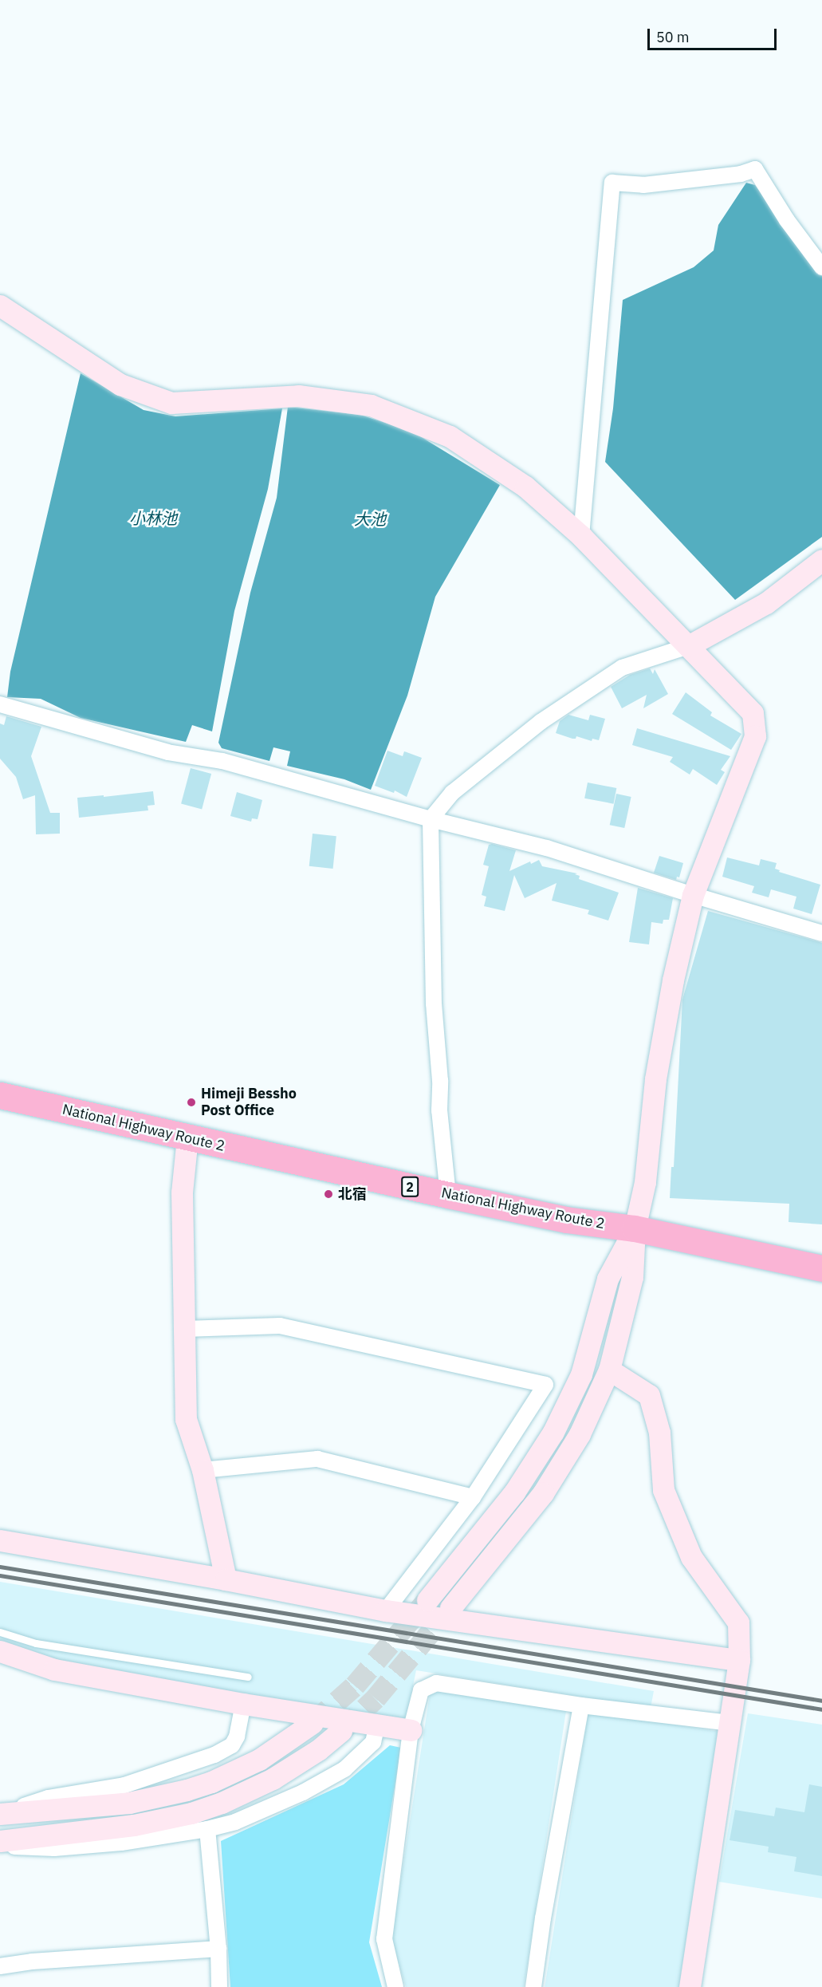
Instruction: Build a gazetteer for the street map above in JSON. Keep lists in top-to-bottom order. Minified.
{"streets":{"highway":["National Highway Route 2","2"]},"water":["小林池","大池"],"places":["Himeji Bessho Post Office","北宿"],"scale_bar":"50 m"}
